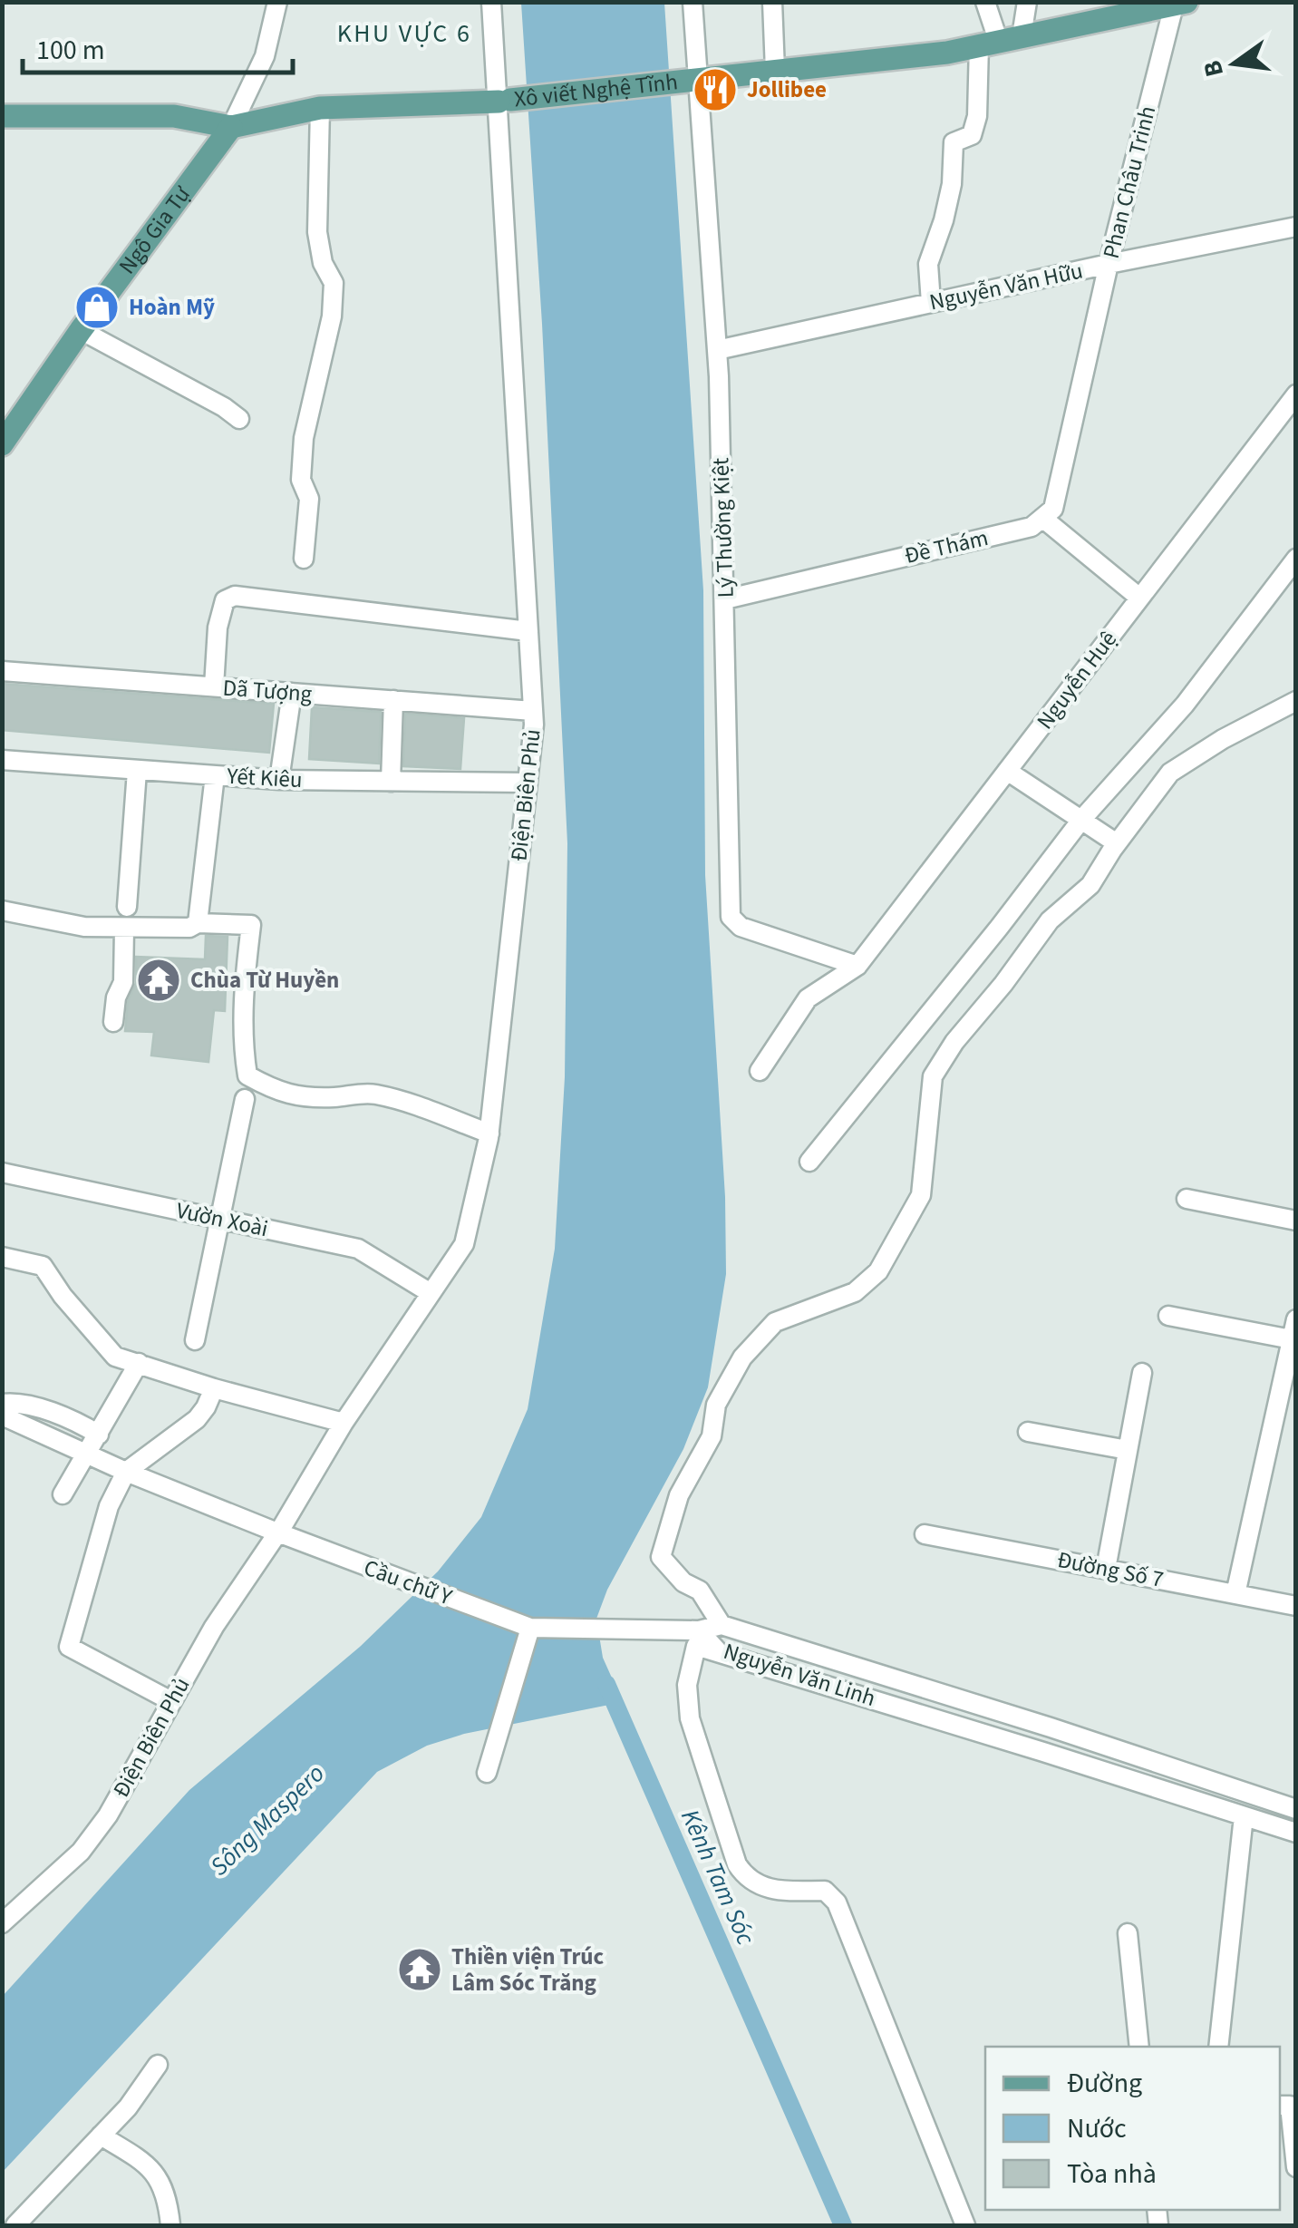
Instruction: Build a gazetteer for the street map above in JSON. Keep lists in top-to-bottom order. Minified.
{"streets":{"main road":["Xô viết Nghệ Tĩnh","Ngô Gia Tự"],"street":["Phan Châu Trinh","Nguyễn Văn Hữu","Lý Thường Kiệt","Đề Thám","Nguyễn Huệ","Dã Tượng","Yết Kiêu","Điện Biên Phủ","Vườn Xoài","Đường Số 7","Cầu chữ Y","Nguyễn Văn Linh"]},"crossings":[["Xô viết Nghệ Tĩnh","Phan Châu Trinh"],["Xô viết Nghệ Tĩnh","Ngô Gia Tự"],["Xô viết Nghệ Tĩnh","Lý Thường Kiệt"],["Xô viết Nghệ Tĩnh","Điện Biên Phủ"],["Phan Châu Trinh","Nguyễn Văn Hữu"],["Phan Châu Trinh","Đề Thám"],["Nguyễn Văn Hữu","Lý Thường Kiệt"],["Lý Thường Kiệt","Đề Thám"],["Lý Thường Kiệt","Nguyễn Huệ"],["Dã Tượng","Điện Biên Phủ"],["Yết Kiêu","Điện Biên Phủ"],["Điện Biên Phủ","Vườn Xoài"],["Điện Biên Phủ","Cầu chữ Y"],["Cầu chữ Y","Nguyễn Văn Linh"]],"districts":["KHU VỰC 6"],"water":["Sông Maspero","Kênh Tam Sóc"],"places":{"restaurant":["Jollibee"],"shop":["Hoàn Mỹ"],"temple":["Chùa Từ Huyền","Thiền viện Trúc Lâm Sóc Trăng"]},"legend":["Đường","Nước","Tòa nhà"],"scale_bar":"100 m","north":"left"}
